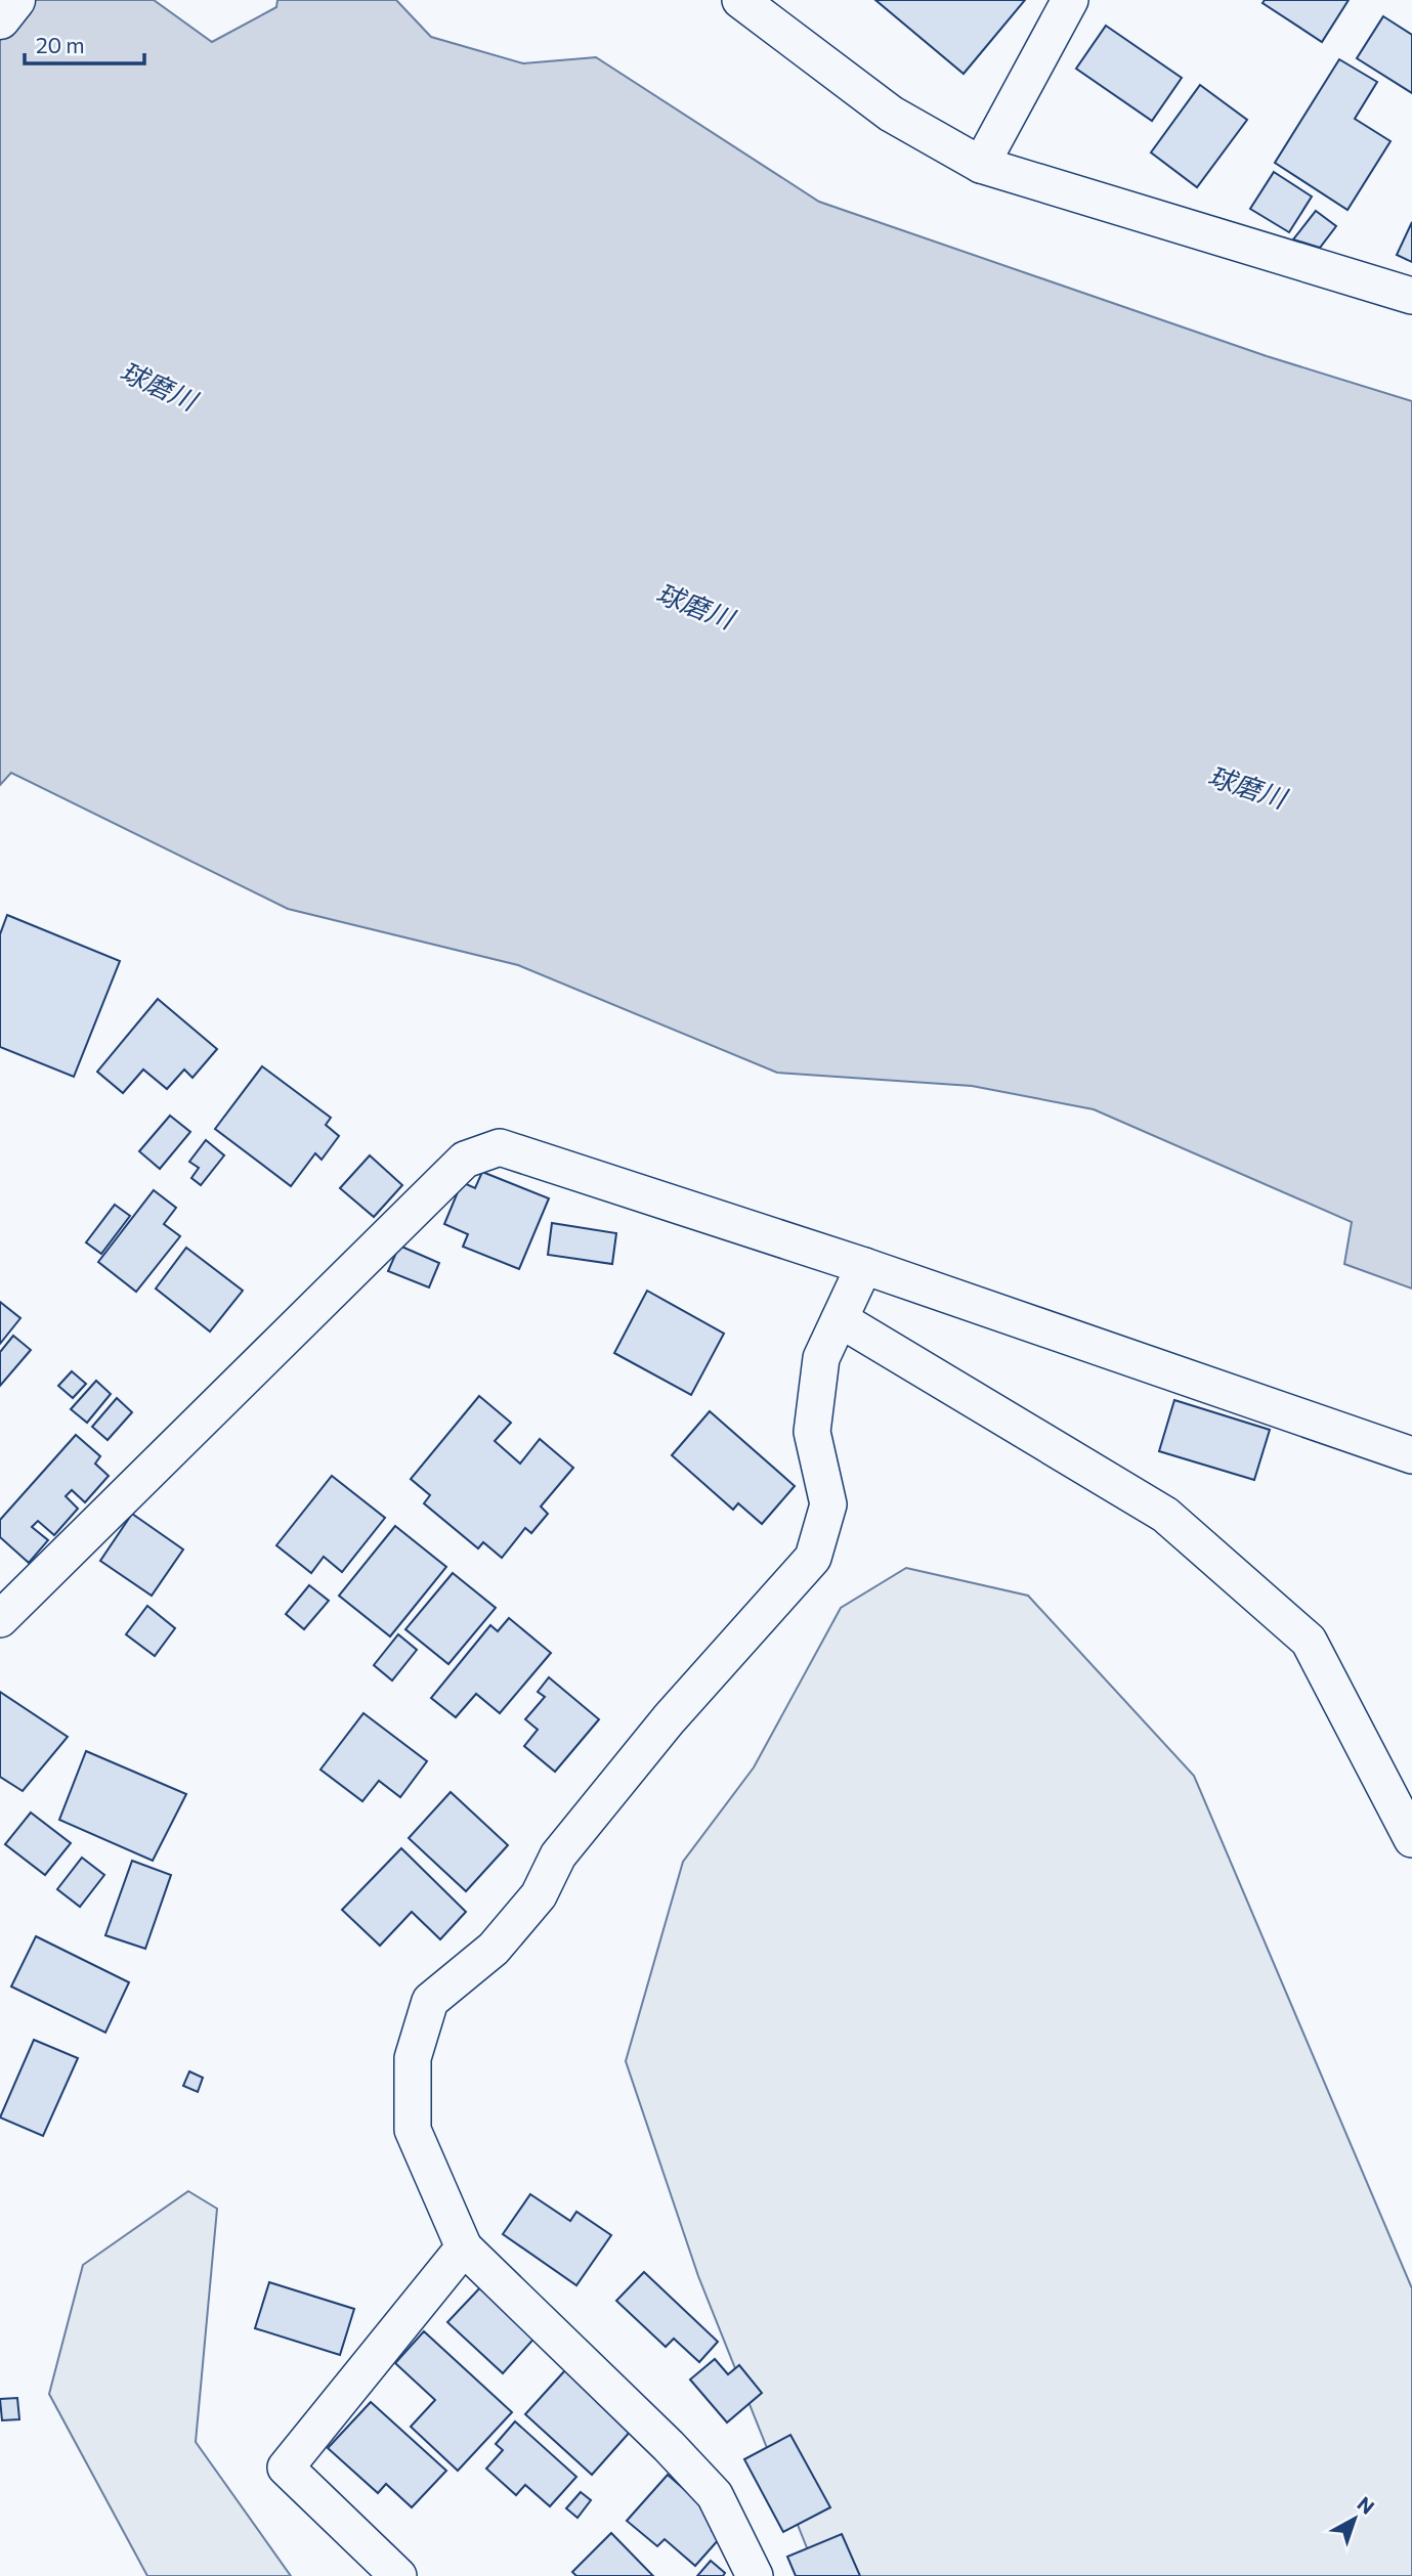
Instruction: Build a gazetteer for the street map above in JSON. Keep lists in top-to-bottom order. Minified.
{"water":["球磨川"],"scale_bar":"20 m","north":"top right"}
